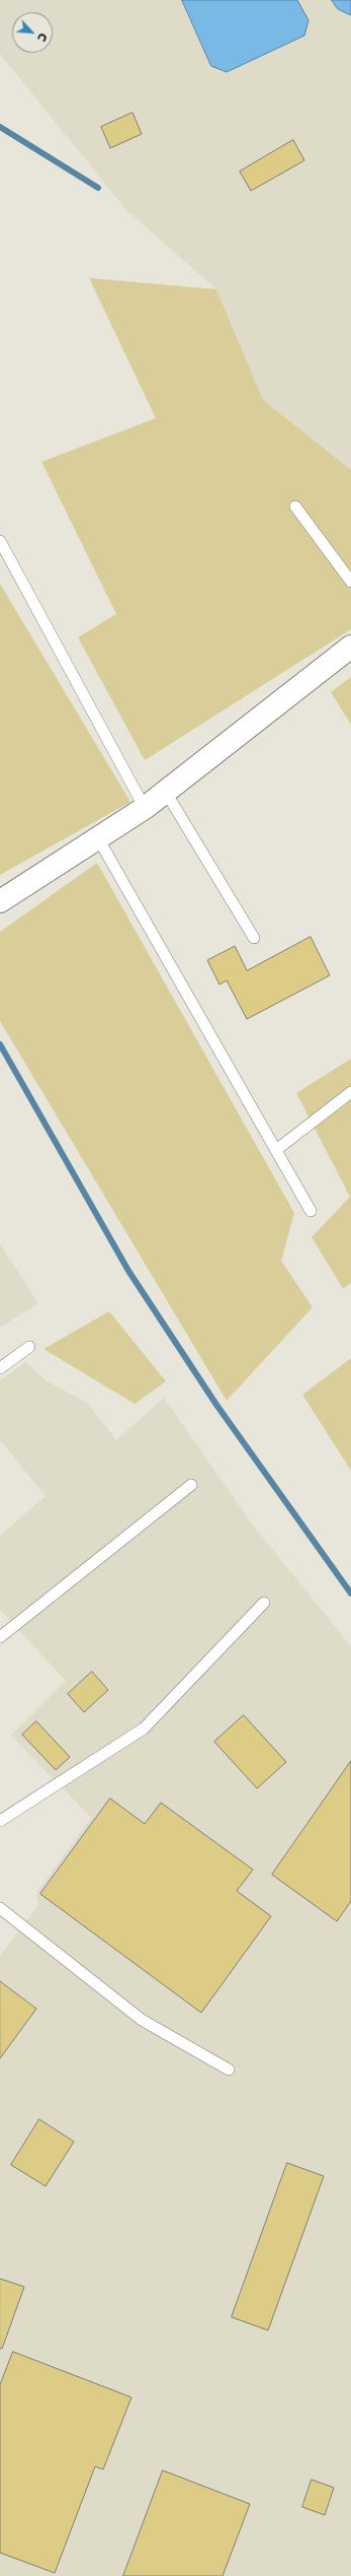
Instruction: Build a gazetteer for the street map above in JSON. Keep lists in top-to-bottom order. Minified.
{"north":"bottom right"}
